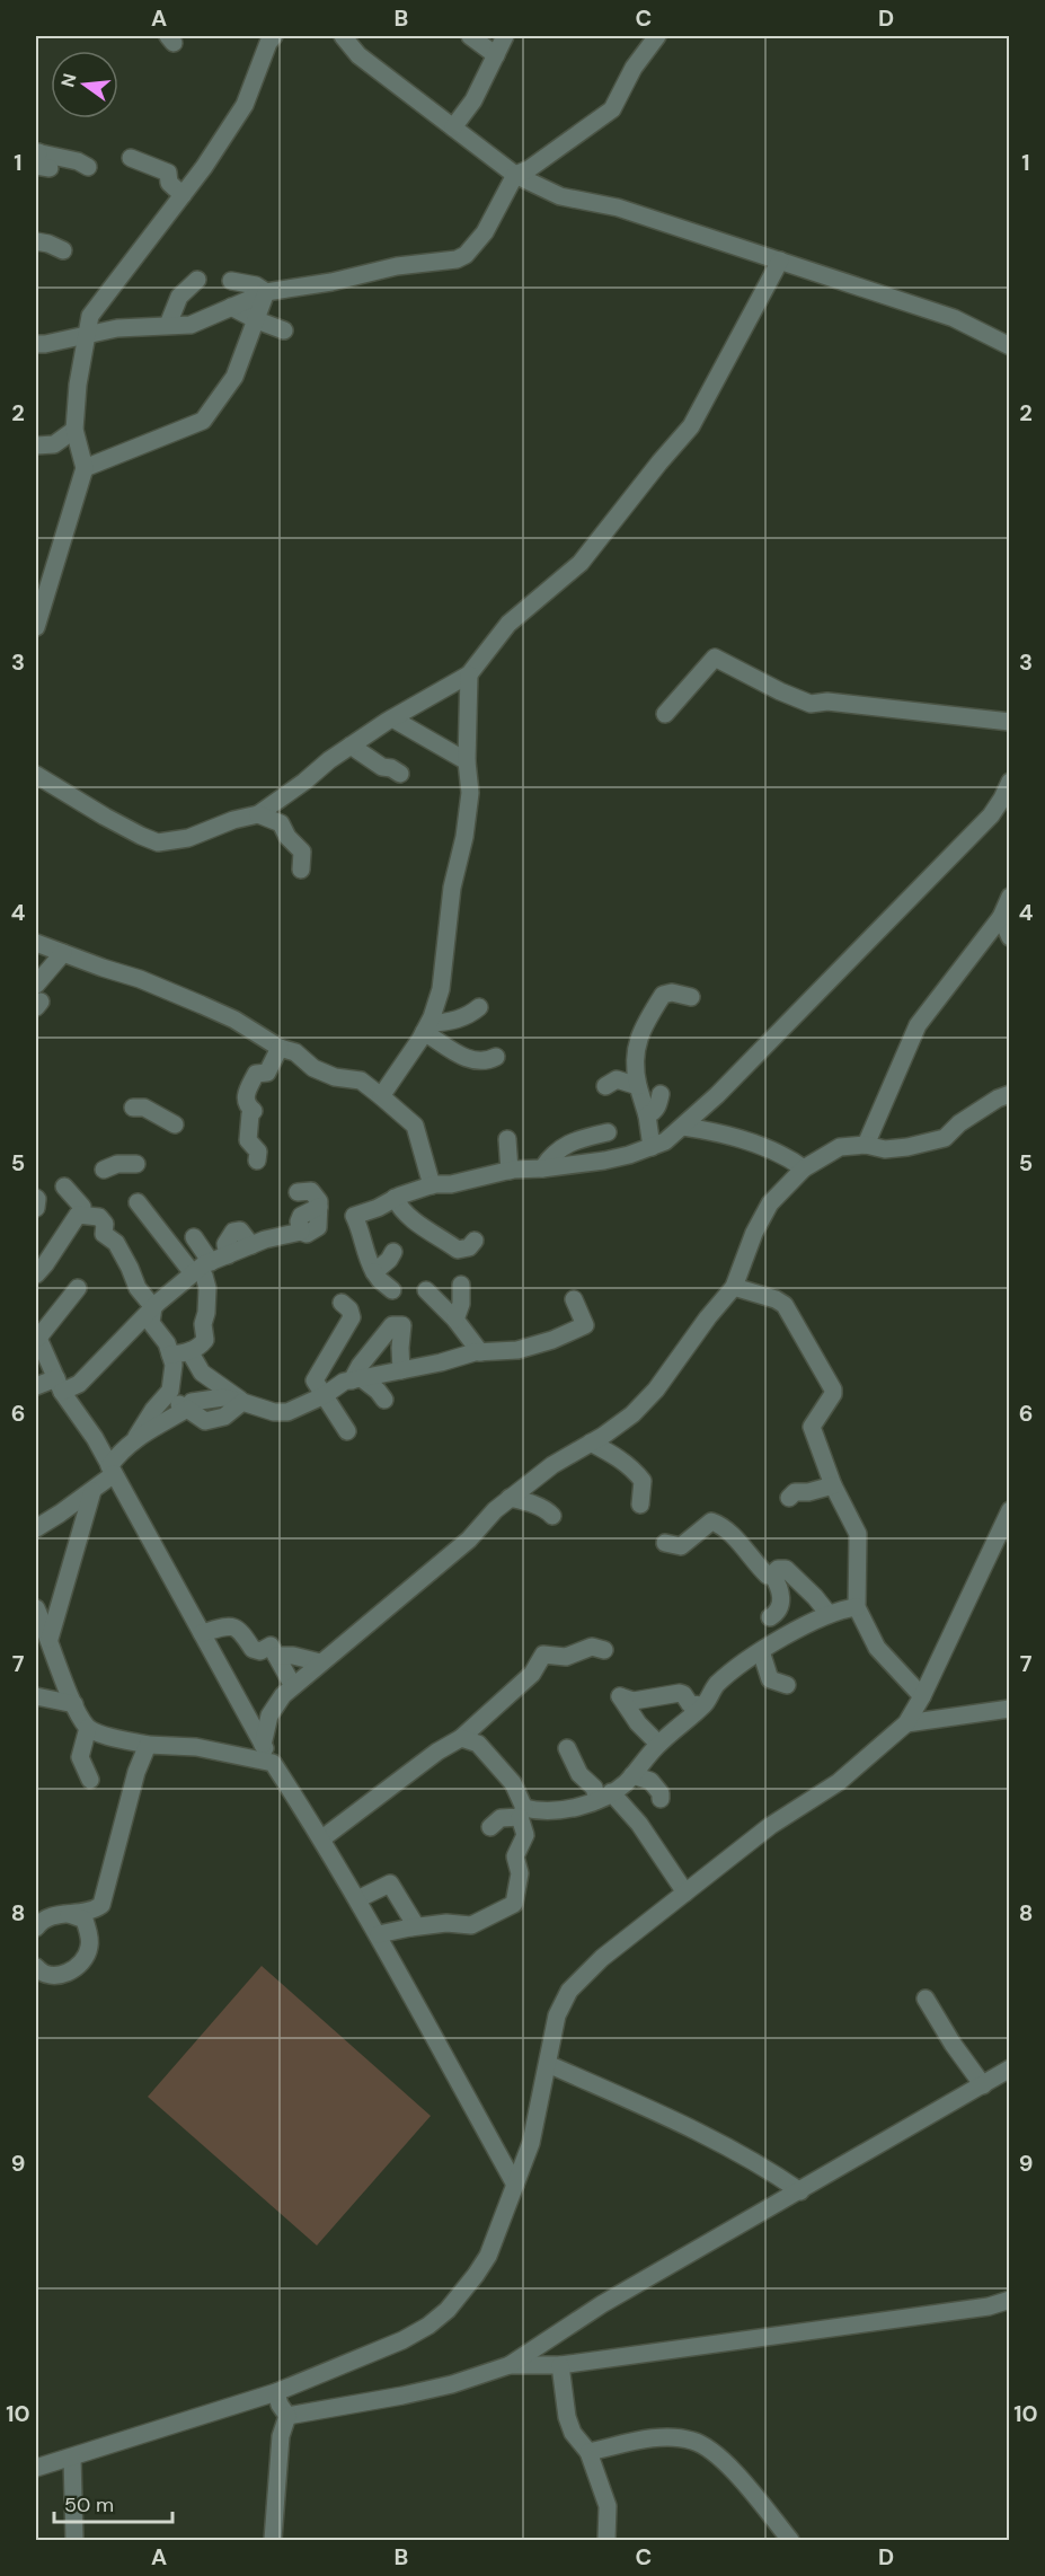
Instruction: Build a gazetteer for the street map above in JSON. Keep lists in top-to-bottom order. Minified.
{"scale_bar":"50 m","north":"left","grid":{"columns":["A","B","C","D"],"rows":["1","2","3","4","5","6","7","8","9","10"]}}
